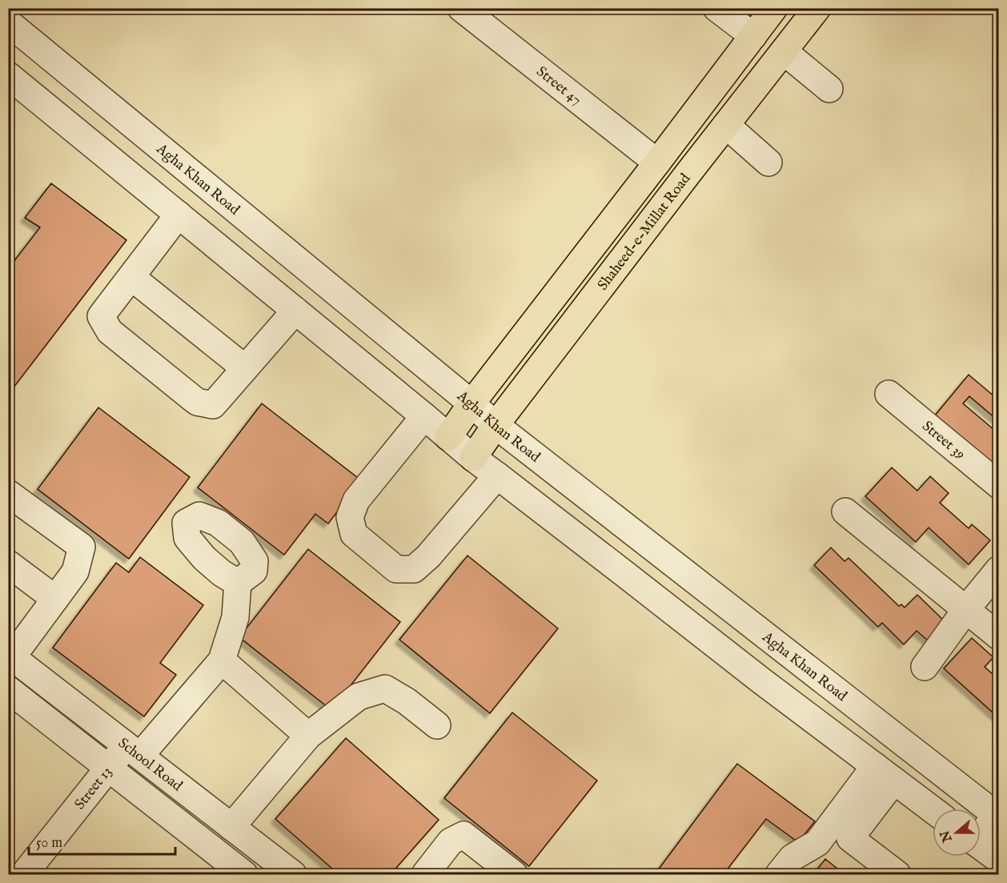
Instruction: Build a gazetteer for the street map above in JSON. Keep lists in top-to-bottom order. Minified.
{"streets":{"main road":["Shaheed-e-Millat Road"],"street":["Street 47","Agha Khan Road","Street 39","School Road","Street 13"]},"crossings":[["Agha Khan Road","Shaheed-e-Millat Road"],["School Road","Street 13"]],"scale_bar":"50 m","north":"left"}
